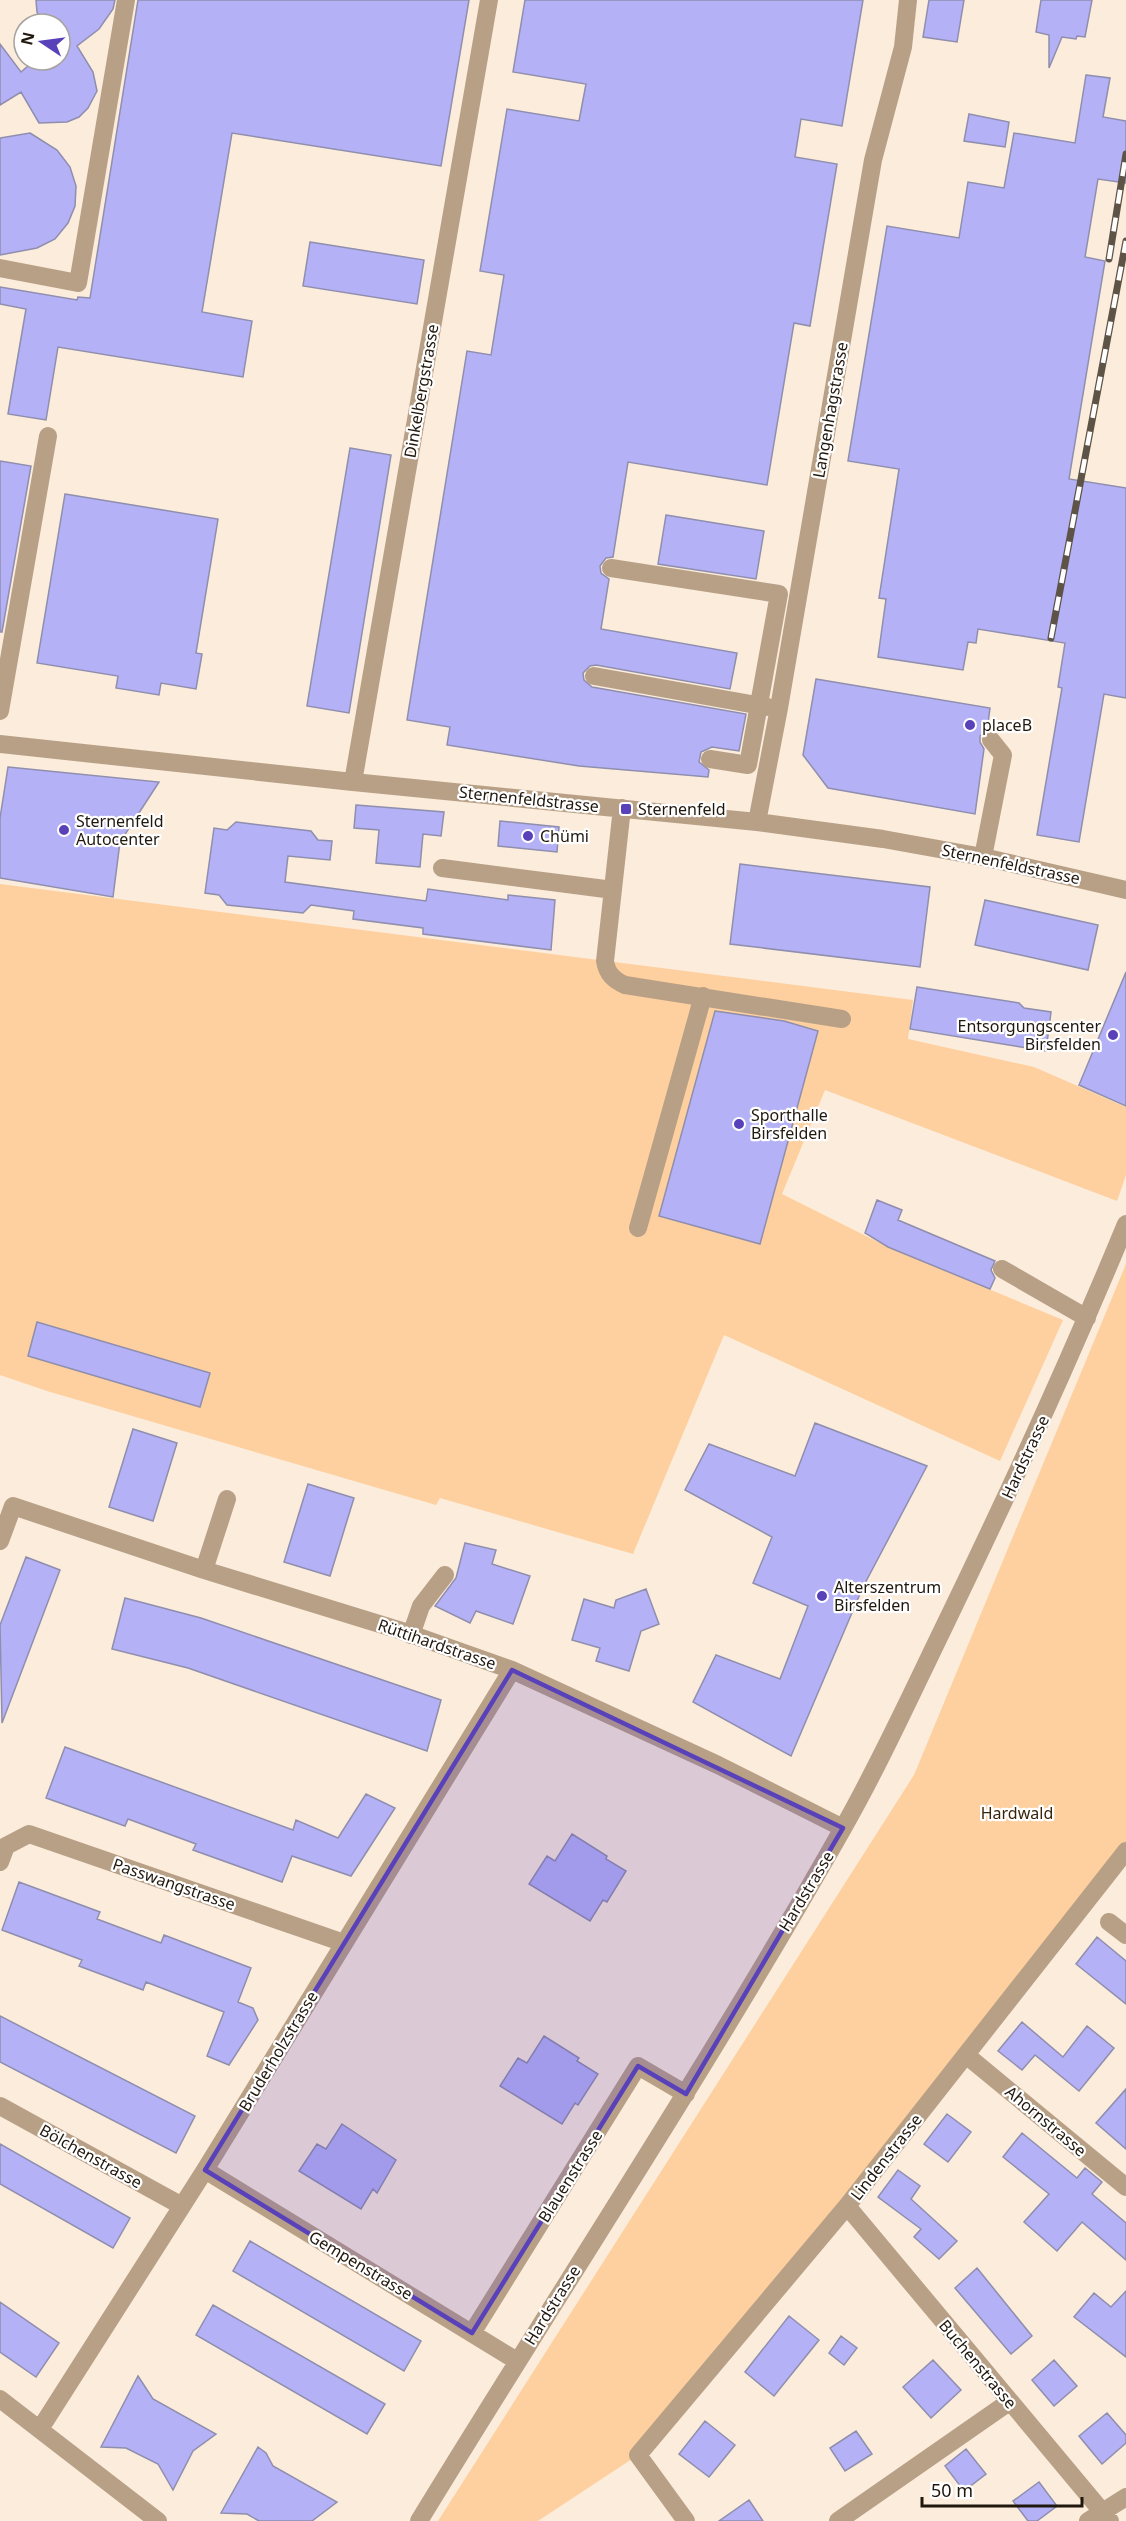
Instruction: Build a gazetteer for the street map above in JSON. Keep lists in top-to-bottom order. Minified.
{"streets":{"street":["Dinkelbergstrasse","Langenhagstrasse","Sternenfeldstrasse","Hardstrasse","Rüttihardstrasse","Passwangstrasse","Bruderholzstrasse","Ahornstrasse","Bölchenstrasse","Lindenstrasse","Blauenstrasse","Gempenstrasse","Buchenstrasse"]},"crossings":[["Dinkelbergstrasse","Sternenfeldstrasse"],["Langenhagstrasse","Sternenfeldstrasse"],["Hardstrasse","Rüttihardstrasse"],["Hardstrasse","Blauenstrasse"],["Hardstrasse","Gempenstrasse"],["Rüttihardstrasse","Bruderholzstrasse"],["Passwangstrasse","Bruderholzstrasse"],["Bruderholzstrasse","Bölchenstrasse"],["Bruderholzstrasse","Gempenstrasse"],["Ahornstrasse","Lindenstrasse"],["Lindenstrasse","Buchenstrasse"],["Blauenstrasse","Gempenstrasse"]],"parks":["Hardwald"],"places":{"other":["placeB","Sternenfeld Autocenter","Chümi","Entsorgungscenter Birsfelden","Sporthalle Birsfelden","Alterszentrum Birsfelden"],"transit":["Sternenfeld"]},"scale_bar":"50 m","north":"left"}
